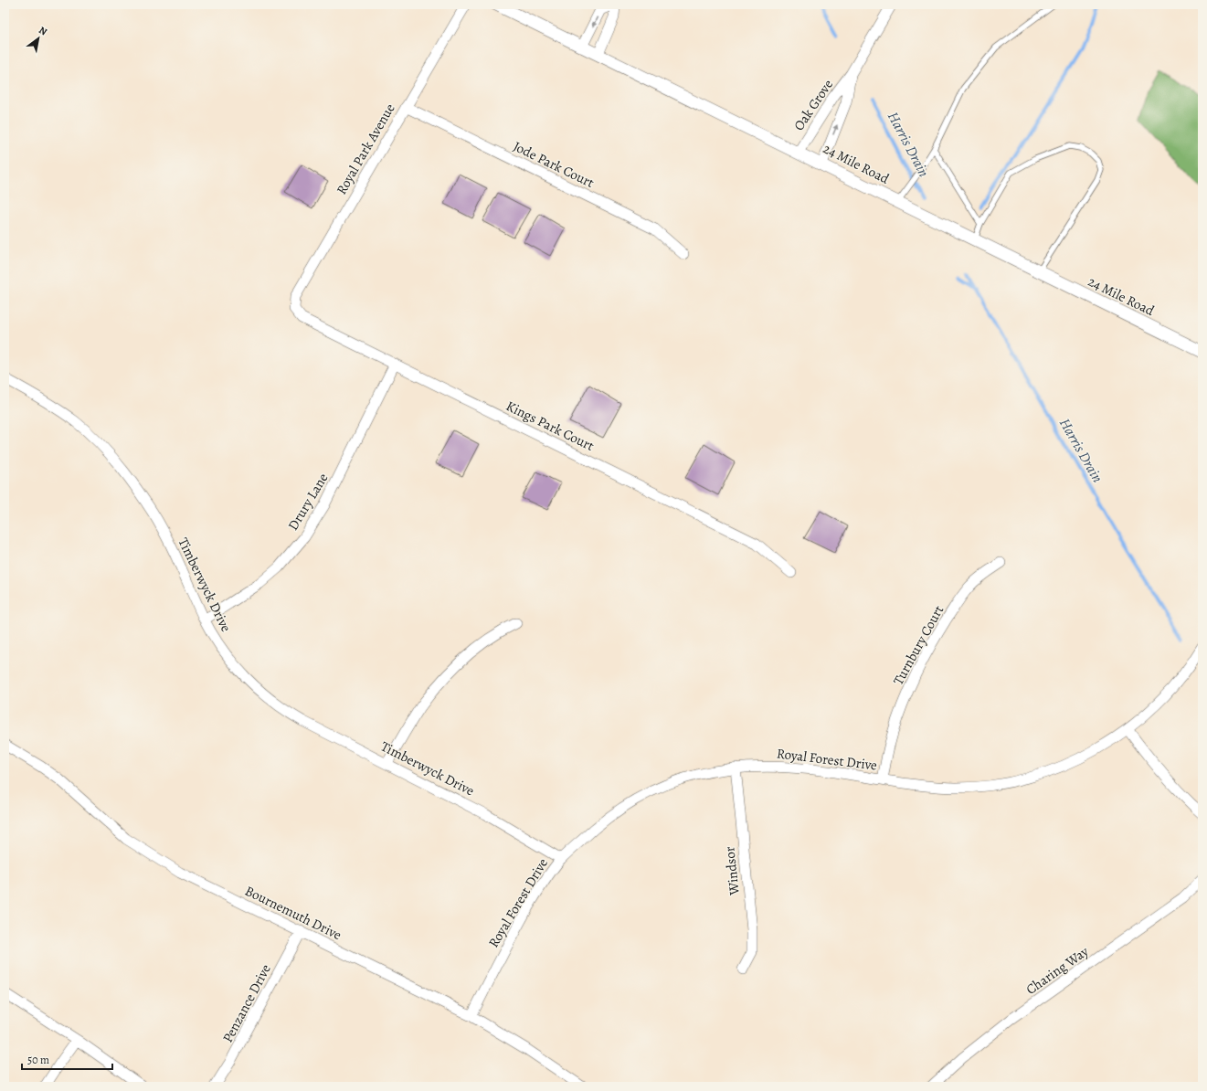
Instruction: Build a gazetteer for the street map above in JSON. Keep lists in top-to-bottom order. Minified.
{"streets":{"street":["Oak Grove","Royal Park Avenue","24 Mile Road","Jode Park Court","Kings Park Court","Drury Lane","Timberwyck Drive","Turnbury Court","Royal Forest Drive","Windsor","Bournemuth Drive","Charing Way","Penzance Drive"]},"crossings":[["Oak Grove","24 Mile Road"],["Royal Park Avenue","Jode Park Court"],["Royal Park Avenue","Kings Park Court"],["Kings Park Court","Drury Lane"],["Drury Lane","Timberwyck Drive"],["Timberwyck Drive","Royal Forest Drive"],["Turnbury Court","Royal Forest Drive"],["Royal Forest Drive","Windsor"],["Royal Forest Drive","Bournemuth Drive"],["Bournemuth Drive","Penzance Drive"]],"water":["Harris Drain"],"scale_bar":"50 m","north":"top right"}
